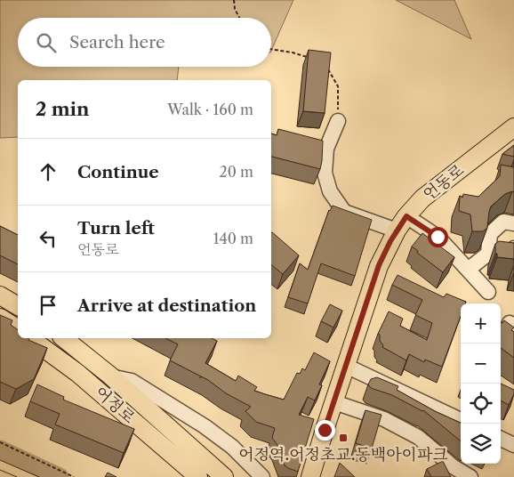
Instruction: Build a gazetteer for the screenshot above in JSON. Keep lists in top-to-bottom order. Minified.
{"streets":{"main road":["언동로","어정로"]},"places":{"transit":["어정역.어정초교.동백아이파크"]},"page":{"search":"Search here","heading":["2 min","Walk · 160 m"],"list":[["Continue","20 m"],["Turn left","언동로","140 m"],"Arrive at destination"],"map_buttons":["+","−"]}}
